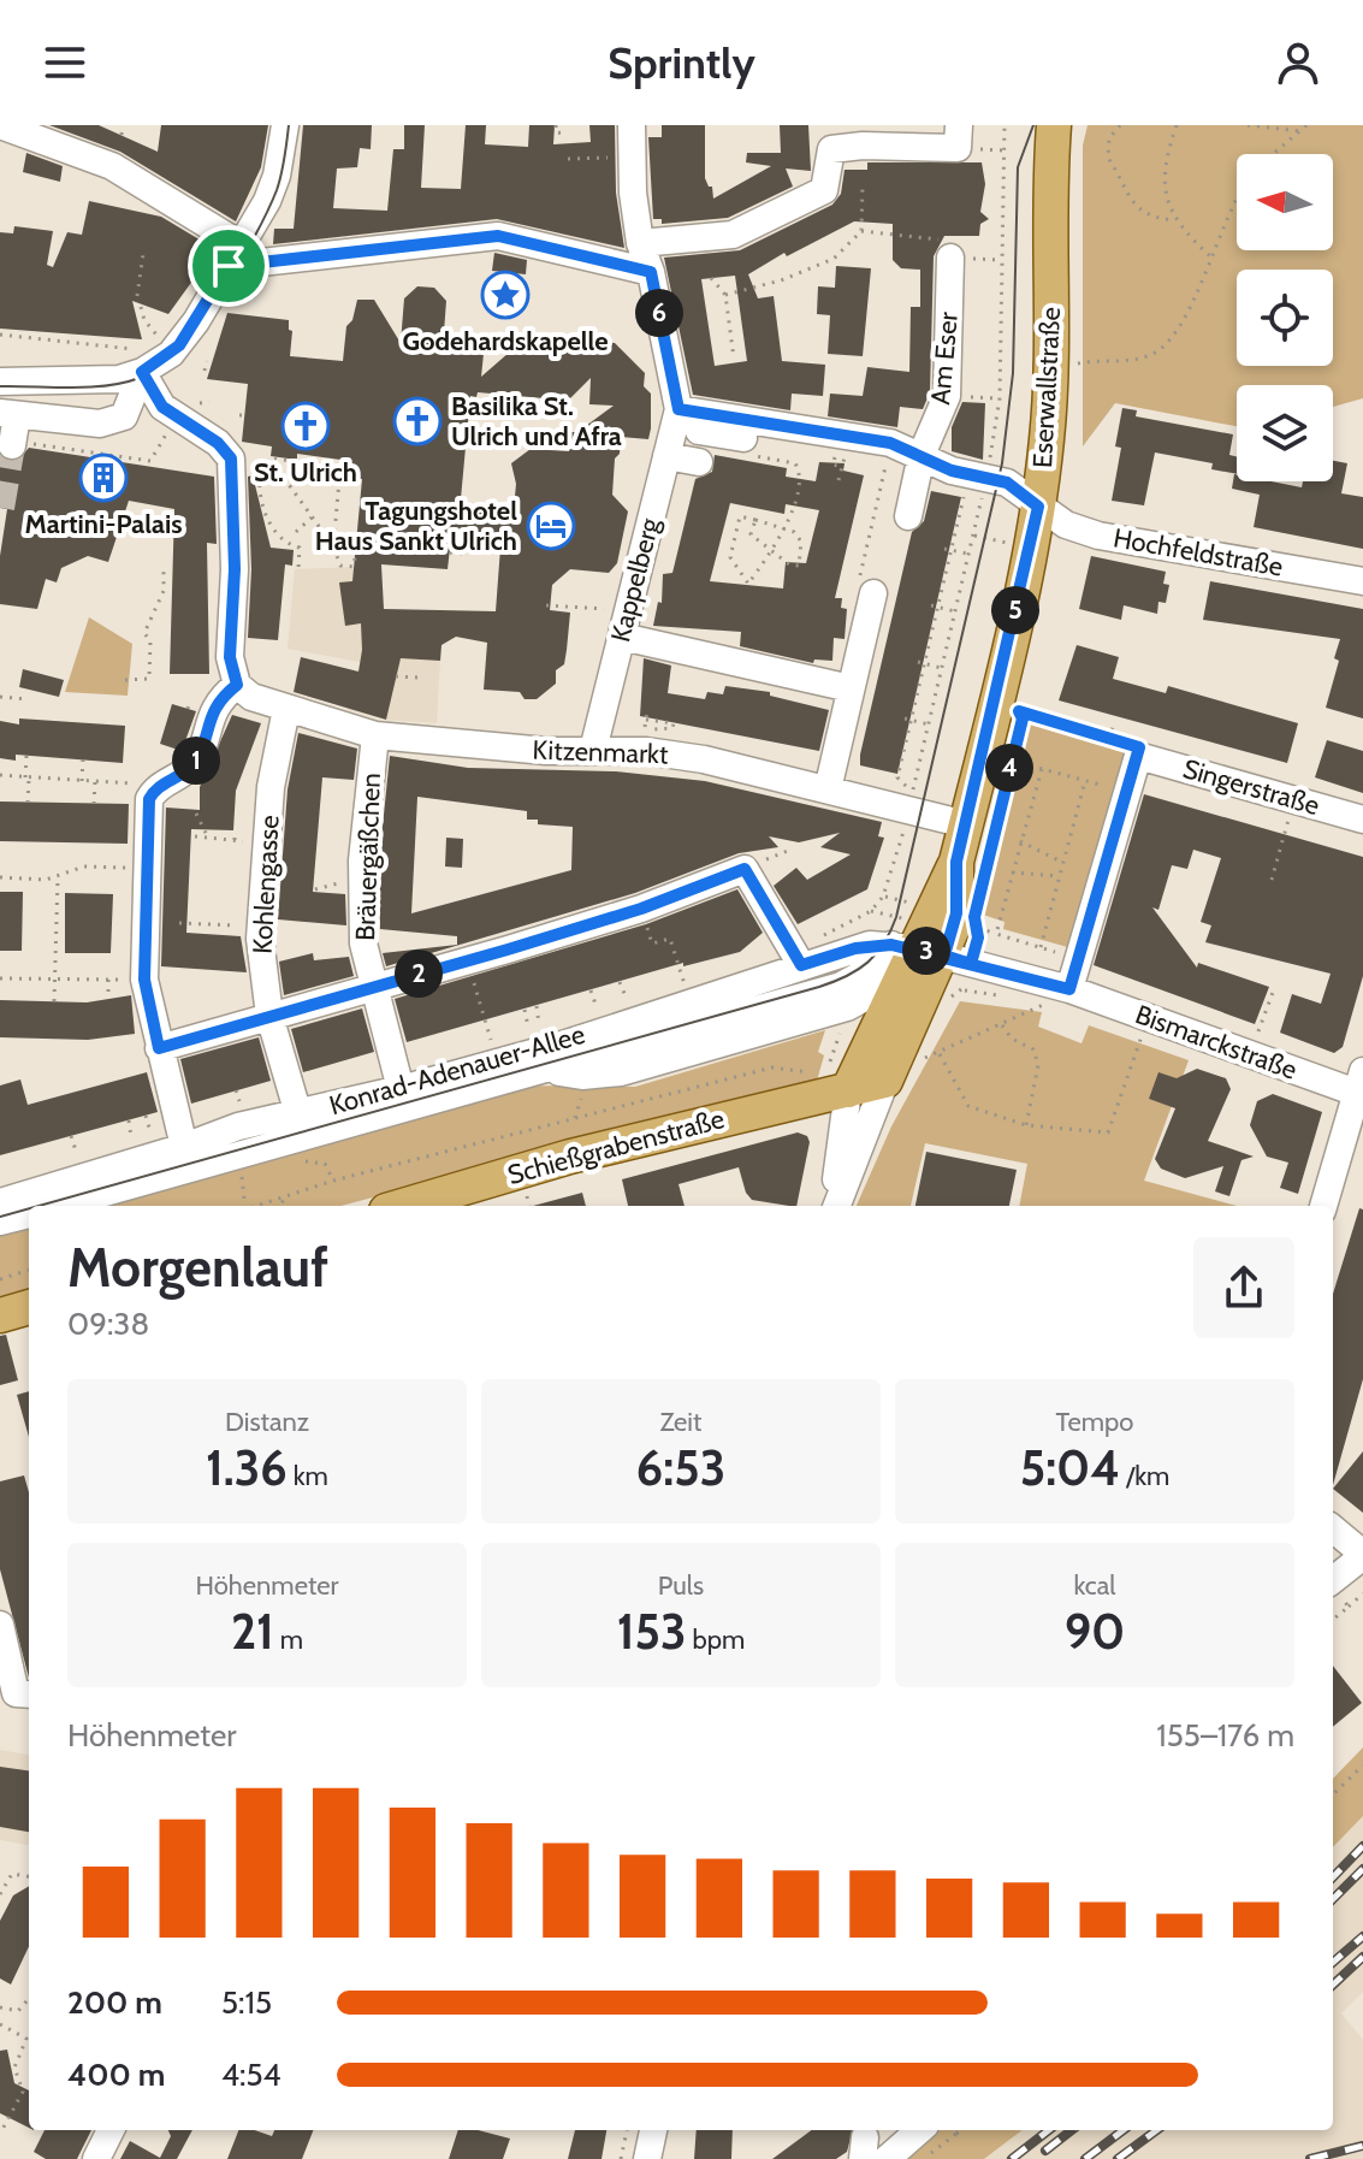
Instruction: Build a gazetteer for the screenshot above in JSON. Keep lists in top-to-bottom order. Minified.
{"streets":{"main road":["Eserwallstraße","Schießgrabenstraße"],"street":["Am Eser","Hochfeldstraße","Kappelberg","Kitzenmarkt","Singerstraße","Bräuergäßchen","Kohlengasse","Bismarckstraße","Konrad-Adenauer-Allee"]},"crossings":[["Am Eser","Hochfeldstraße"],["Eserwallstraße","Hochfeldstraße"],["Eserwallstraße","Kitzenmarkt"],["Eserwallstraße","Bismarckstraße"],["Eserwallstraße","Konrad-Adenauer-Allee"],["Hochfeldstraße","Kappelberg"],["Kappelberg","Kitzenmarkt"],["Kitzenmarkt","Bräuergäßchen"],["Kitzenmarkt","Kohlengasse"],["Bräuergäßchen","Konrad-Adenauer-Allee"],["Kohlengasse","Konrad-Adenauer-Allee"],["Bismarckstraße","Konrad-Adenauer-Allee"]],"places":{"place":["Godehardskapelle"],"church":["Basilika St. Ulrich und Afra","St. Ulrich"],"building":["Martini-Palais"],"hotel":["Tagungshotel Haus Sankt Ulrich"]},"north":"left","page":{"header":"Sprintly","pins":["6","5","1","4","3","2"],"heading":["Morgenlauf","09:38"],"stats":[["Distanz","1.36 km"],["Zeit","6:53"],["Tempo","5:04 /km"],["Höhenmeter","21 m"],["Puls","153 bpm"],["kcal","90"]],"chart":["Höhenmeter","155–176 m"],"list":[{"name":"200 m","note":"5:15"},{"name":"400 m","note":"4:54"}]}}
